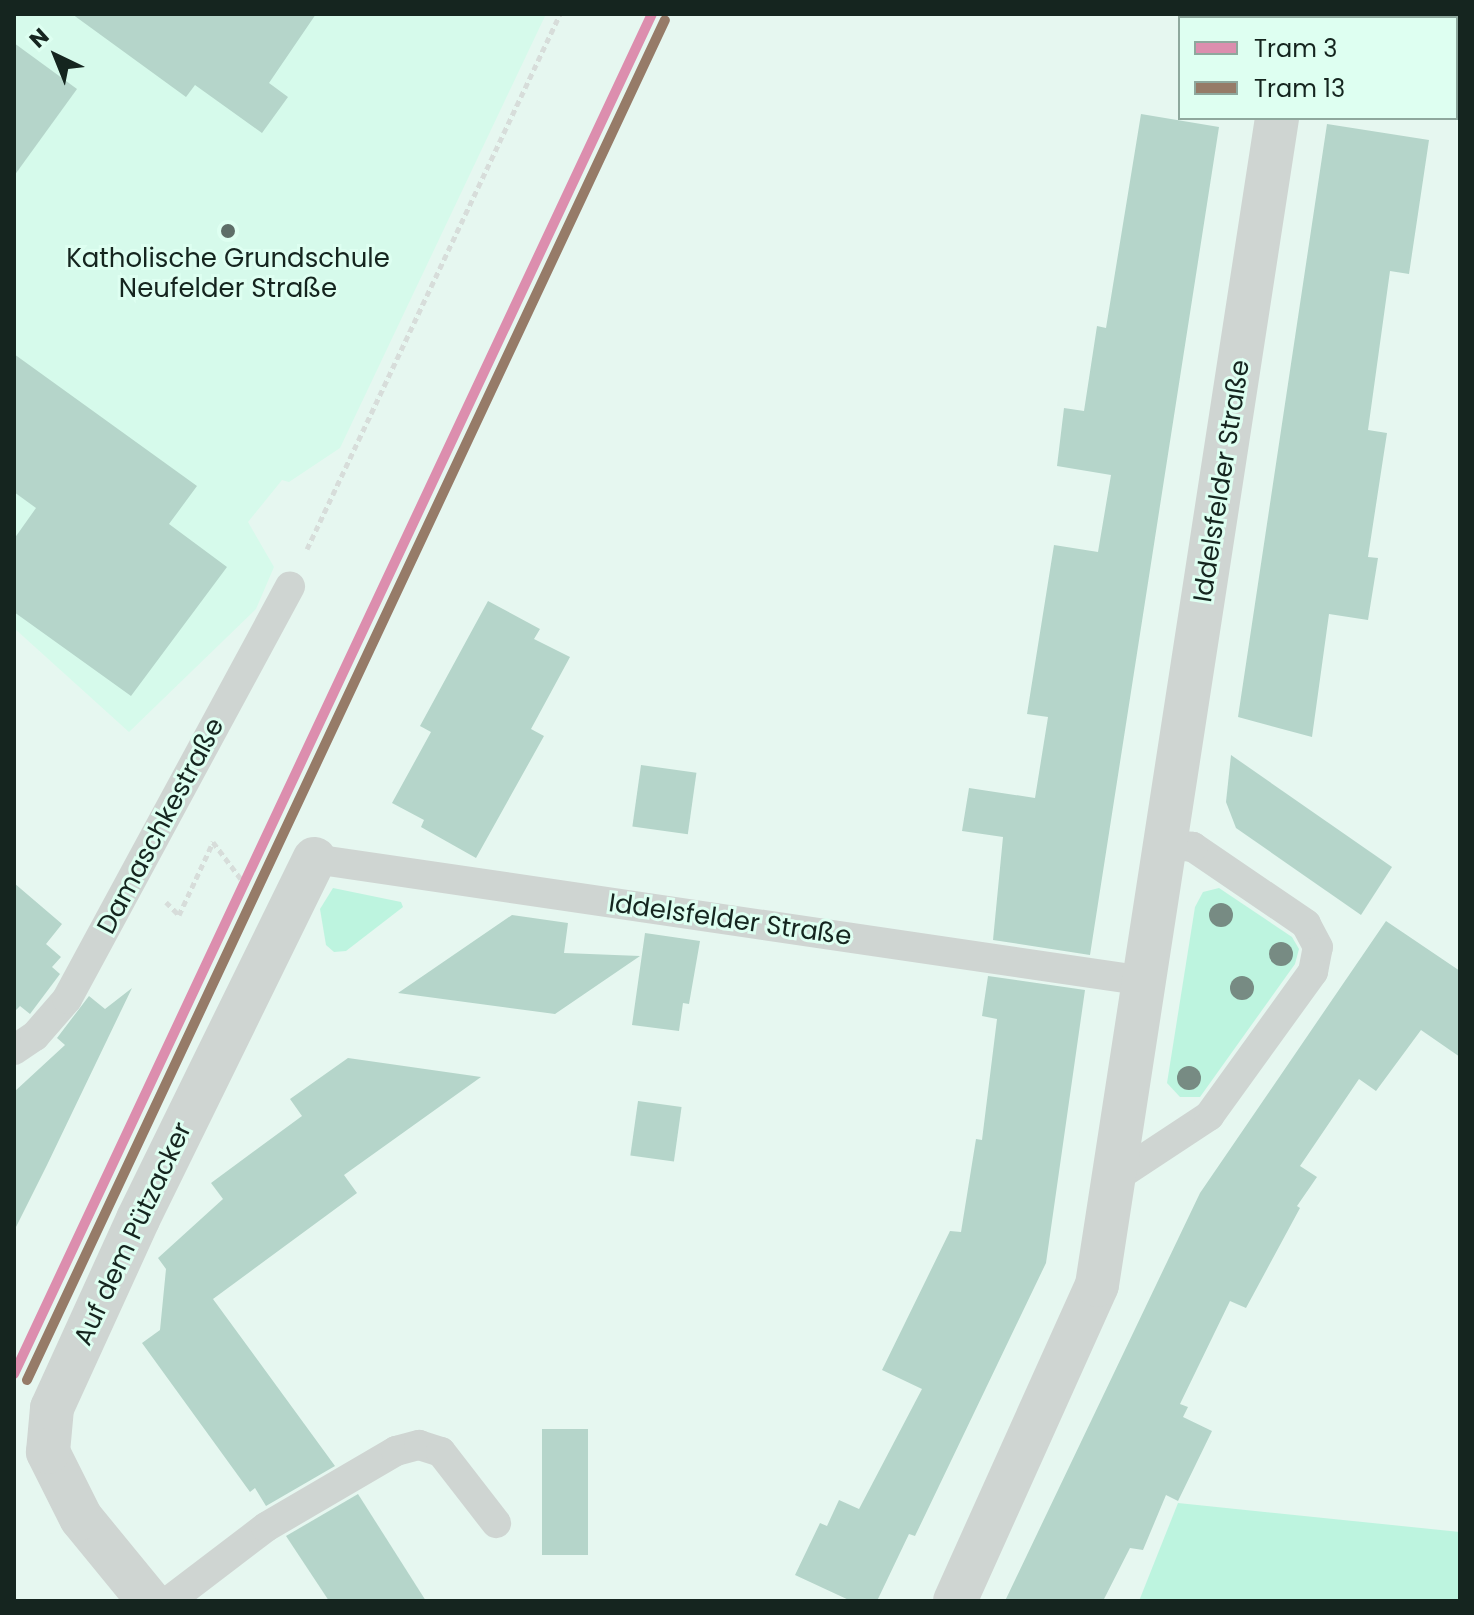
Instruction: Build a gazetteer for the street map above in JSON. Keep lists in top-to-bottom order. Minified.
{"streets":{"street":["Iddelsfelder Straße","Auf dem Pützacker"],"lane":["Damaschkestraße"]},"crossings":[["Iddelsfelder Straße","Auf dem Pützacker"]],"places":["Katholische Grundschule Neufelder Straße"],"lines":["tram line 3","tram line 13"],"legend":["Tram 3","Tram 13"],"north":"top left"}
